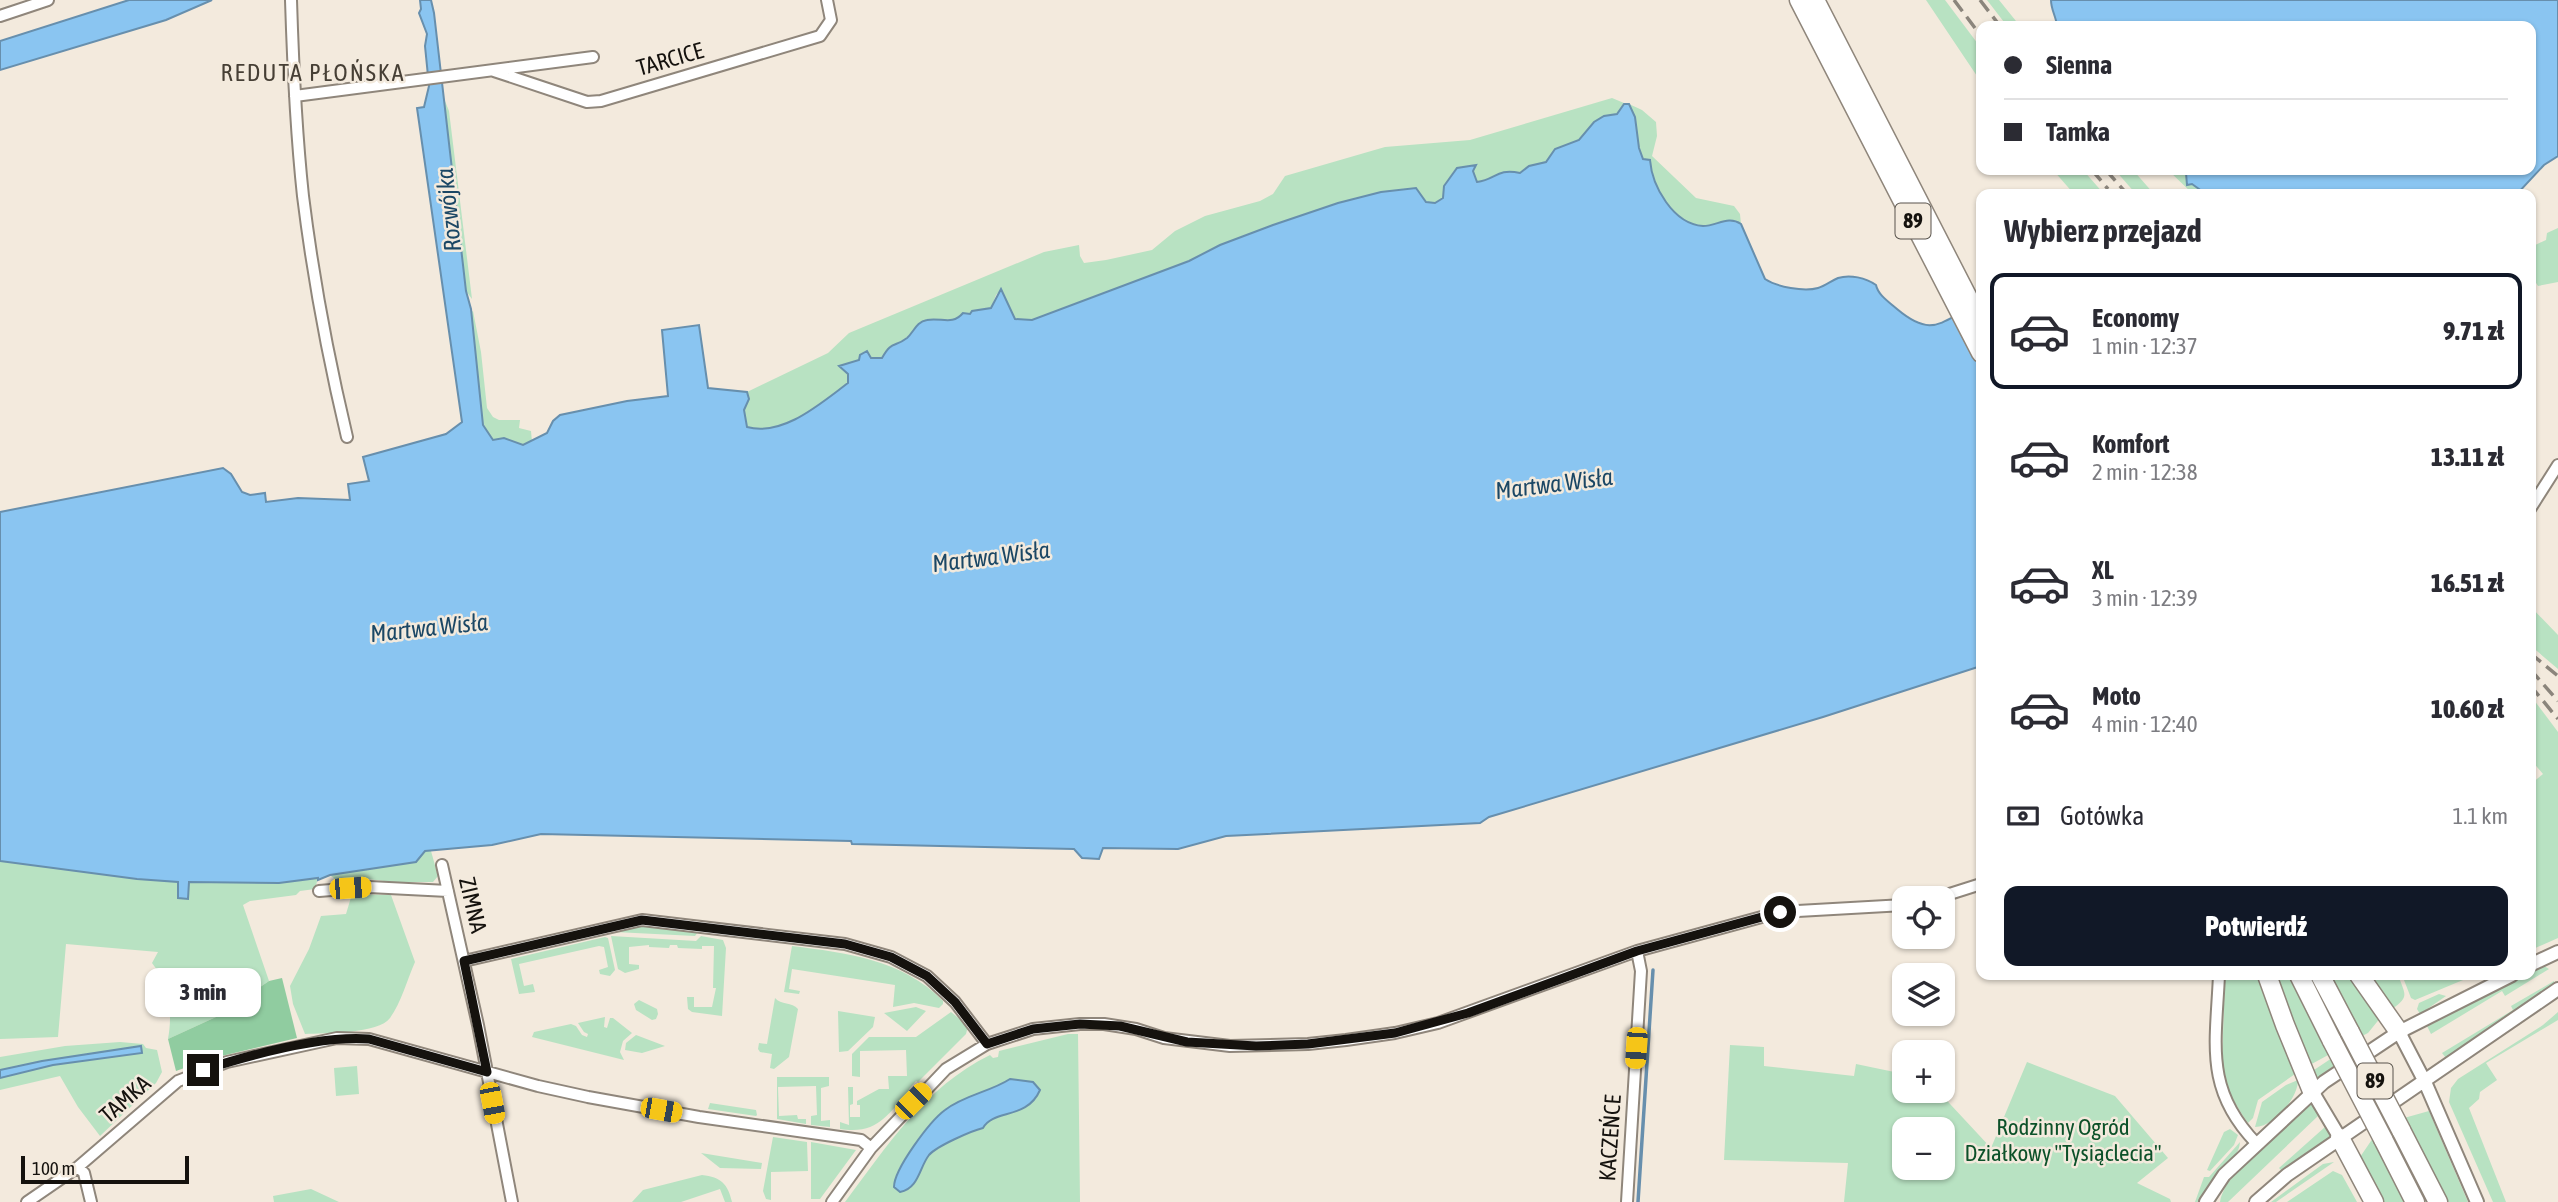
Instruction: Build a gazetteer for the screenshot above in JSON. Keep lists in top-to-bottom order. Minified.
{"streets":{"highway":["89"],"street":["TARCICE","ZIMNA","TAMKA","KACZEŃCE"]},"crossings":[["ZIMNA","TAMKA"]],"districts":["REDUTA PŁOŃSKA"],"water":["Rozwójka","Martwa Wisła"],"parks":["Rodzinny Ogród Działkowy \"Tysiąclecia\""],"scale_bar":"100 m","page":{"banner":["Sienna","Tamka"],"heading":"Wybierz przejazd","list":[{"name":"Economy","note":"1 min · 12:37","value":"9.71 zł"},{"name":"Komfort","note":"2 min · 12:38","value":"13.11 zł"},{"name":"XL","note":"3 min · 12:39","value":"16.51 zł"},{"name":"Moto","note":"4 min · 12:40","value":"10.60 zł"}],"pay":["Gotówka","1.1 km"],"buttons":"Potwierdź","map_buttons":["+","−"],"bubble":"3 min","scale":"100 m"}}
